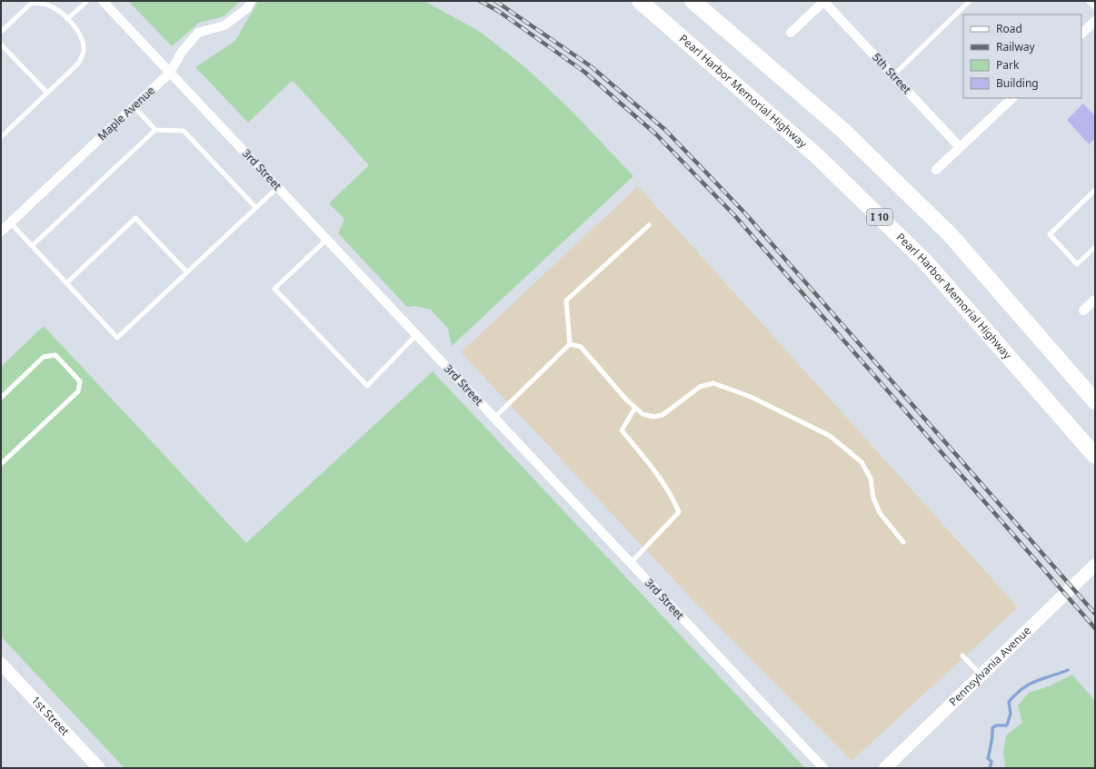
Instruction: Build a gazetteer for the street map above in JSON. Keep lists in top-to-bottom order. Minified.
{"streets":{"highway":["Pearl Harbor Memorial Highway","I 10"],"street":["5th Street","Maple Avenue","3rd Street","Pennsylvania Avenue","1st Street"]},"crossings":[["Maple Avenue","3rd Street"]],"legend":["Road","Railway","Park","Building"]}
